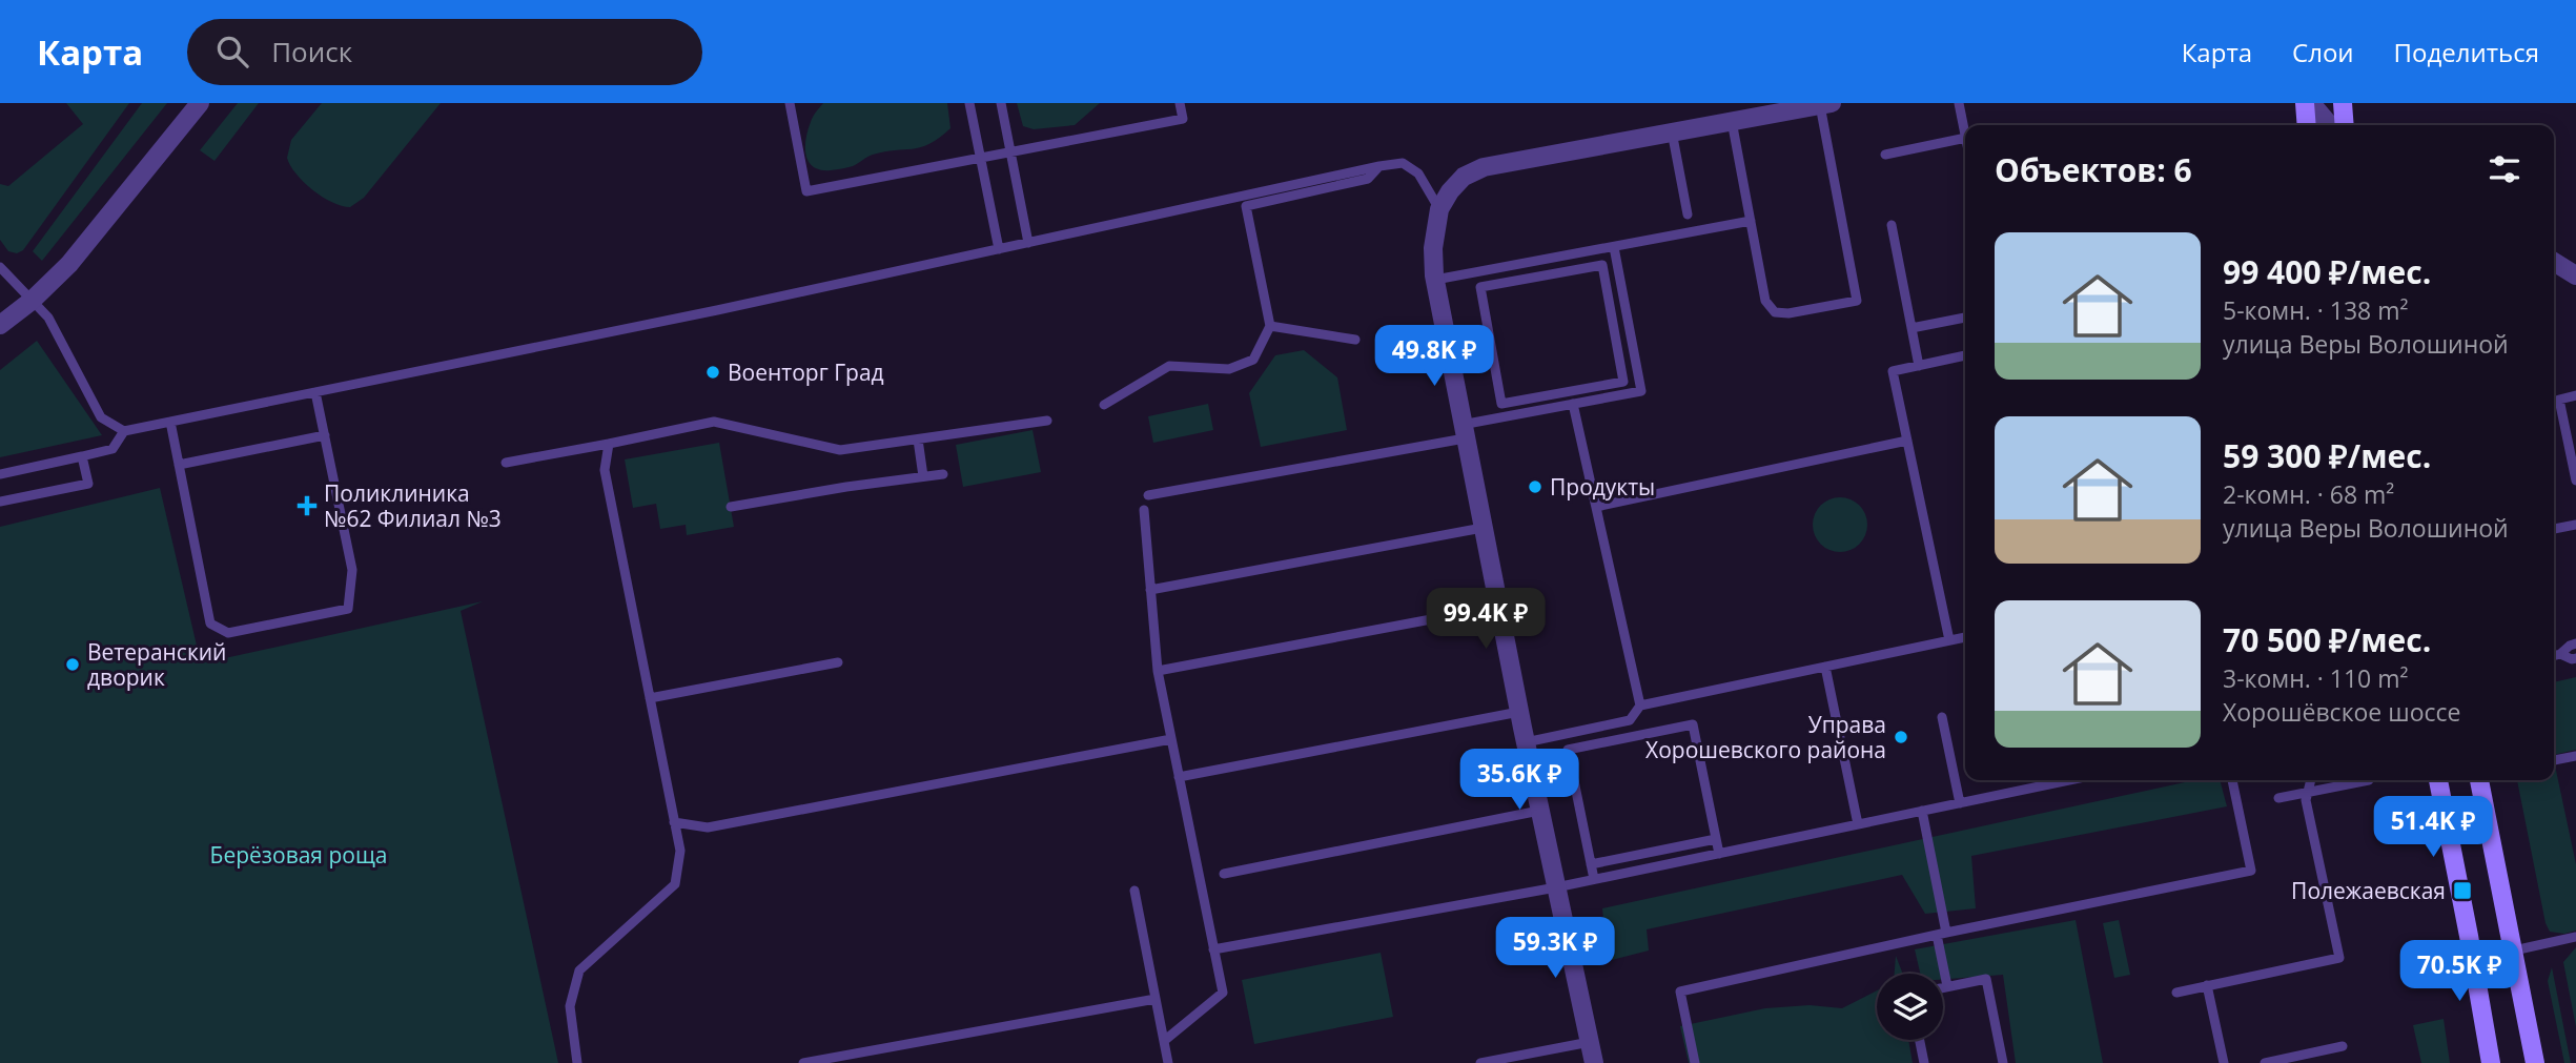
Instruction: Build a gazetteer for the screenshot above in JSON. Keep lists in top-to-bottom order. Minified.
{"parks":["Берёзовая роща"],"places":{"other":["Военторг Град","Продукты","Ветеранский дворик","Управа Хорошевского района"],"health":["Поликлиника №62 Филиал №3"],"transit":["Полежаевская"]},"page":{"header":"Карта","search":"Поиск","nav":["Карта","Слои","Поделиться"],"heading":"Объектов: 6","list":[{"name":"99 400 ₽/мес.","note":"5-комн. · 138 m² · улица Веры Волошиной"},{"name":"59 300 ₽/мес.","note":"2-комн. · 68 m² · улица Веры Волошиной"},{"name":"70 500 ₽/мес.","note":"3-комн. · 110 m² · Хорошёвское шоссе"}],"price":["49.8K ₽","99.4K ₽","35.6K ₽","51.4K ₽","59.3K ₽","70.5K ₽"]}}
